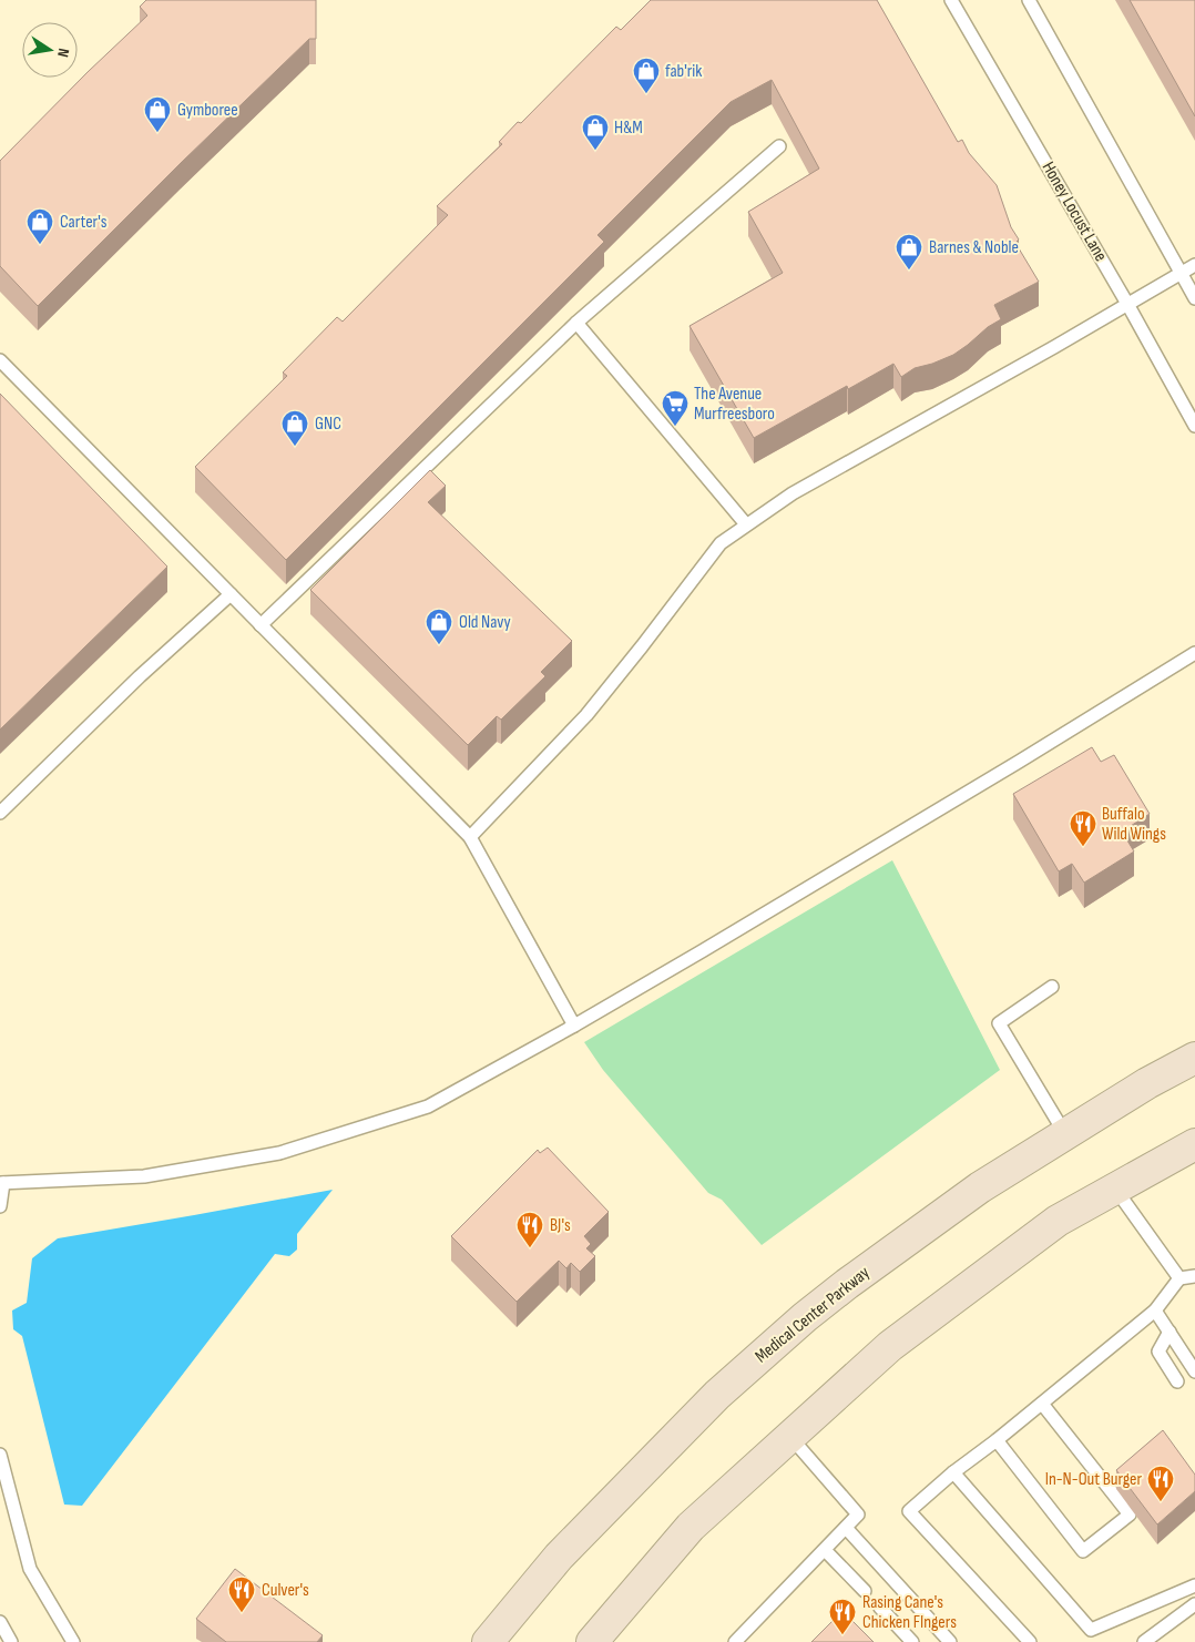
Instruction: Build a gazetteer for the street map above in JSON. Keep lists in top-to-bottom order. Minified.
{"streets":{"main road":["Medical Center Parkway"],"lane":["Honey Locust Lane"]},"places":{"shop":["fab'rik","Gymboree","H&M","Carter's","Barnes & Noble","GNC","Old Navy"],"supermarket":["The Avenue Murfreesboro"],"restaurant":["Buffalo Wild Wings","BJ's","In-N-Out Burger","Culver's","Rasing Cane's Chicken FIngers"]},"north":"right"}
